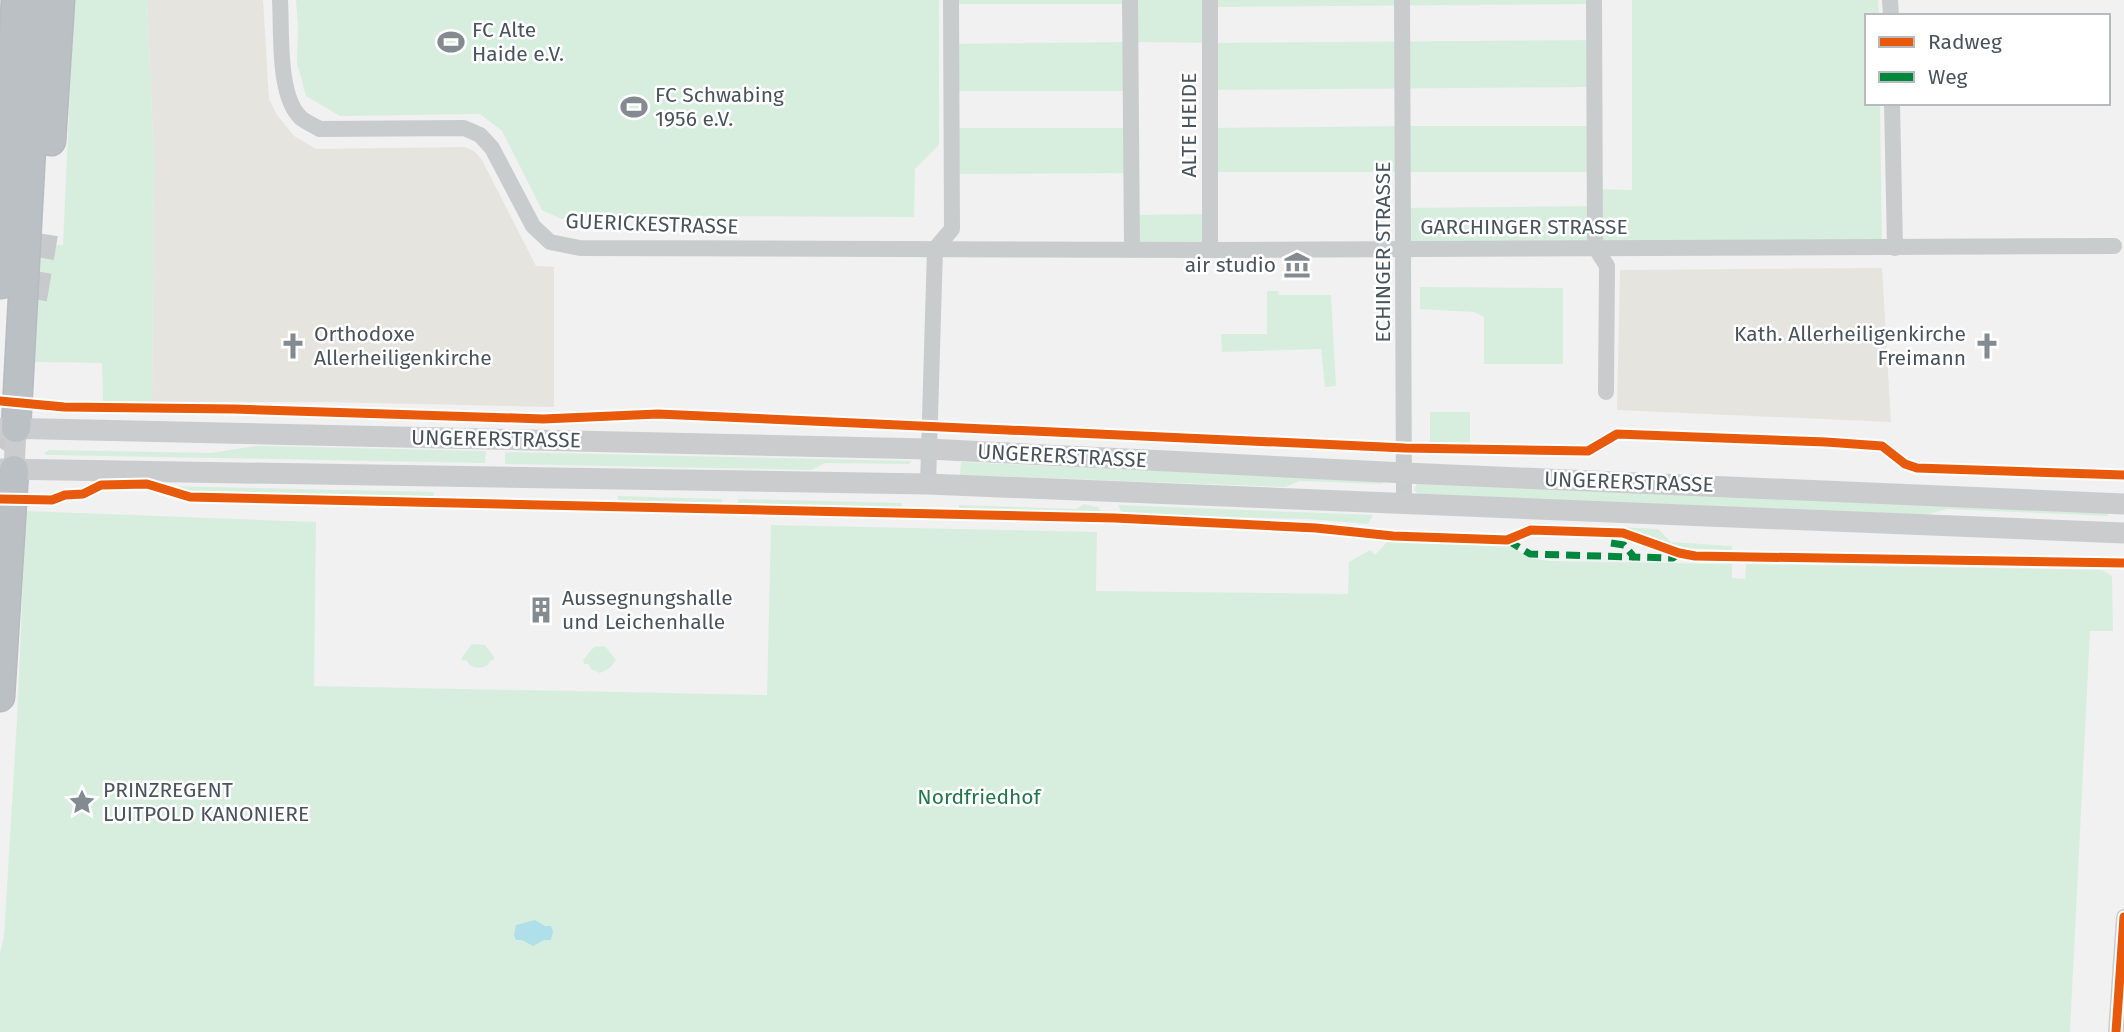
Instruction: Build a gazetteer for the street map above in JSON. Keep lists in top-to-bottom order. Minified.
{"streets":{"main road":["UNGERERSTRASSE"],"street":["ALTE HEIDE","GUERICKESTRASSE","GARCHINGER STRASSE","ECHINGER STRASSE"]},"crossings":[["ALTE HEIDE","GARCHINGER STRASSE"],["GUERICKESTRASSE","GARCHINGER STRASSE"],["GARCHINGER STRASSE","ECHINGER STRASSE"],["ECHINGER STRASSE","UNGERERSTRASSE"]],"parks":["Nordfriedhof"],"places":{"sports":["FC Alte Haide e.V.","FC Schwabing 1956 e.V."],"museum":["air studio"],"church":["Orthodoxe Allerheiligenkirche","Kath. Allerheiligenkirche Freimann"],"building":["Aussegnungshalle und Leichenhalle"],"place":["PRINZREGENT LUITPOLD KANONIERE"]},"legend":["Radweg","Weg"]}
